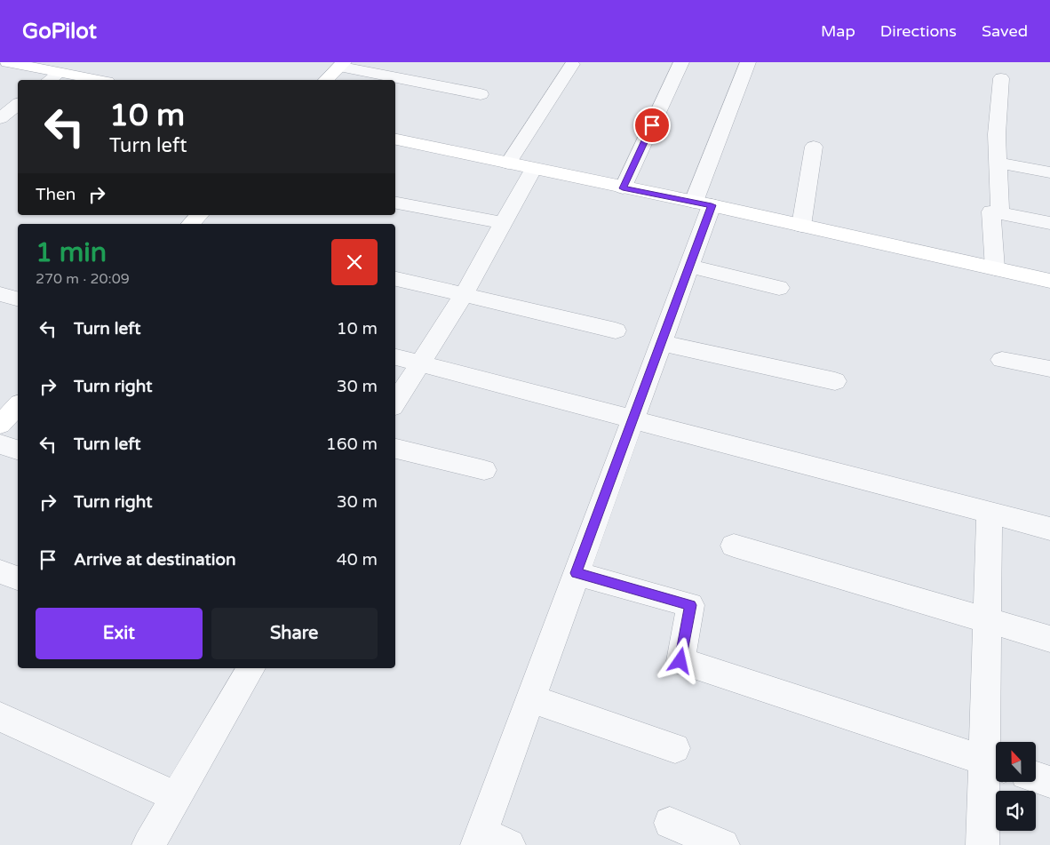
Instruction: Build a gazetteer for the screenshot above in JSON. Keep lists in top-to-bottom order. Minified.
{"north":"top","page":{"header":"GoPilot","nav":["Map","Directions","Saved"],"turn":["10 m","Turn left"],"then":"Then","heading":["1 min","270 m · 20:09"],"list":[{"name":"Turn left","value":"10 m"},{"name":"Turn right","value":"30 m"},{"name":"Turn left","value":"160 m"},{"name":"Turn right","value":"30 m"},{"name":"Arrive at destination","value":"40 m"}],"buttons":["Exit","Share"]}}
